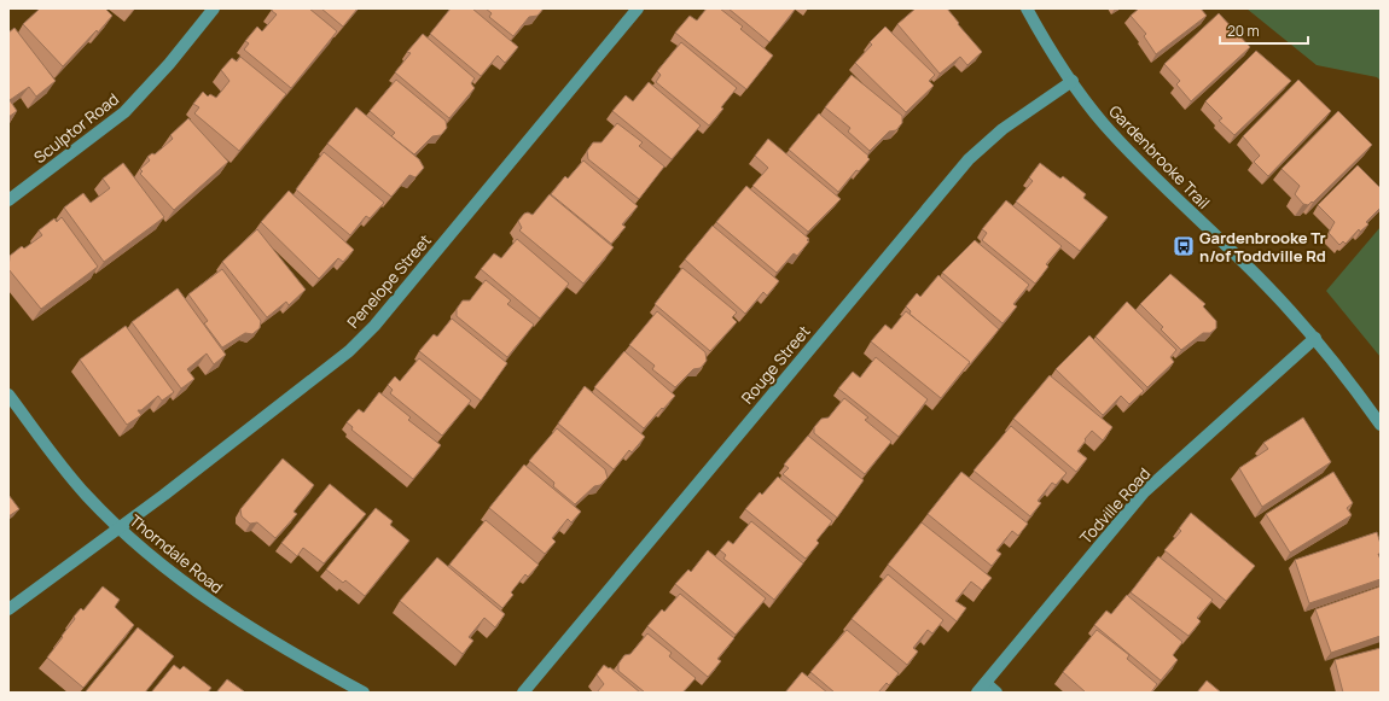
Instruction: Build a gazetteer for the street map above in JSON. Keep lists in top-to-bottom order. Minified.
{"streets":{"street":["Sculptor Road","Gardenbrooke Trail","Penelope Street","Rouge Street","Todville Road","Thorndale Road"]},"crossings":[["Gardenbrooke Trail","Rouge Street"],["Gardenbrooke Trail","Todville Road"],["Penelope Street","Thorndale Road"]],"places":{"bus stop":["Gardenbrooke Tr n/of Toddville Rd"]},"scale_bar":"20 m"}
